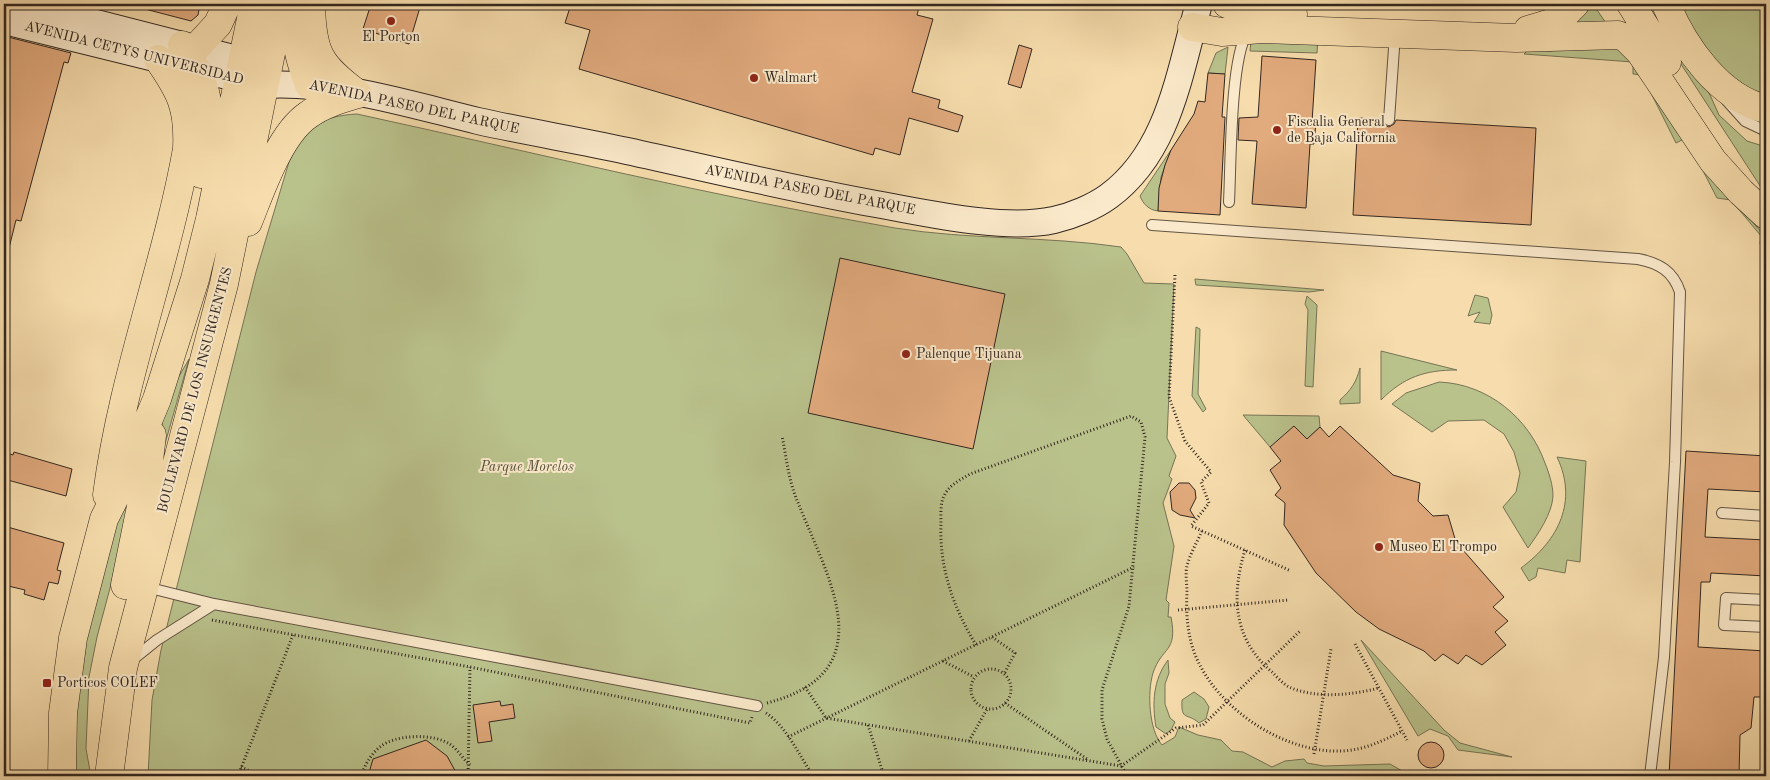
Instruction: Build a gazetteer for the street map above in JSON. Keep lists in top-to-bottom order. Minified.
{"streets":{"main road":["AVENIDA CETYS UNIVERSIDAD","AVENIDA PASEO DEL PARQUE","BOULEVARD DE LOS INSURGENTES"]},"crossings":[["AVENIDA CETYS UNIVERSIDAD","AVENIDA PASEO DEL PARQUE"],["AVENIDA CETYS UNIVERSIDAD","BOULEVARD DE LOS INSURGENTES"],["AVENIDA PASEO DEL PARQUE","BOULEVARD DE LOS INSURGENTES"]],"parks":["Parque Morelos"],"places":{"other":["El Porton","Walmart","Fiscalia General de Baja California","Palenque Tijuana","Museo El Trompo"],"transit":["Porticos COLEF"]}}
